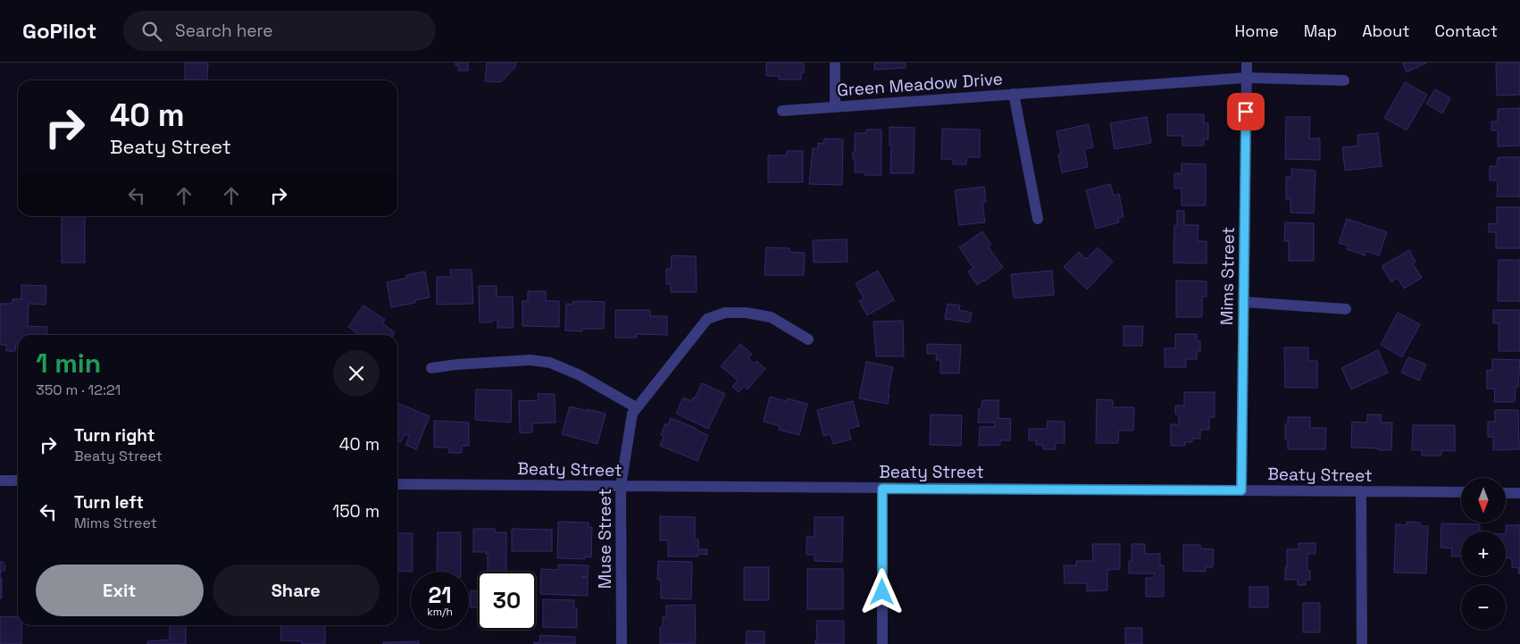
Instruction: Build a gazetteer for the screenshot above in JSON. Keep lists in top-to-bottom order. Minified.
{"streets":{"street":["Green Meadow Drive","Mims Street","Beaty Street","Muse Street"]},"crossings":[["Green Meadow Drive","Mims Street"],["Mims Street","Beaty Street"],["Beaty Street","Muse Street"]],"north":"bottom","page":{"header":"GoPilot","search":"Search here","nav":["Home","Map","About","Contact"],"turn":["40 m","Beaty Street"],"heading":["1 min","350 m · 12:21"],"list":[{"name":"Turn right","note":"Beaty Street","value":"40 m"},{"name":"Turn left","note":"Mims Street","value":"150 m"}],"map_buttons":["+","−"],"buttons":["Exit","Share"],"speed":"21 km/h","limit":"30"}}
